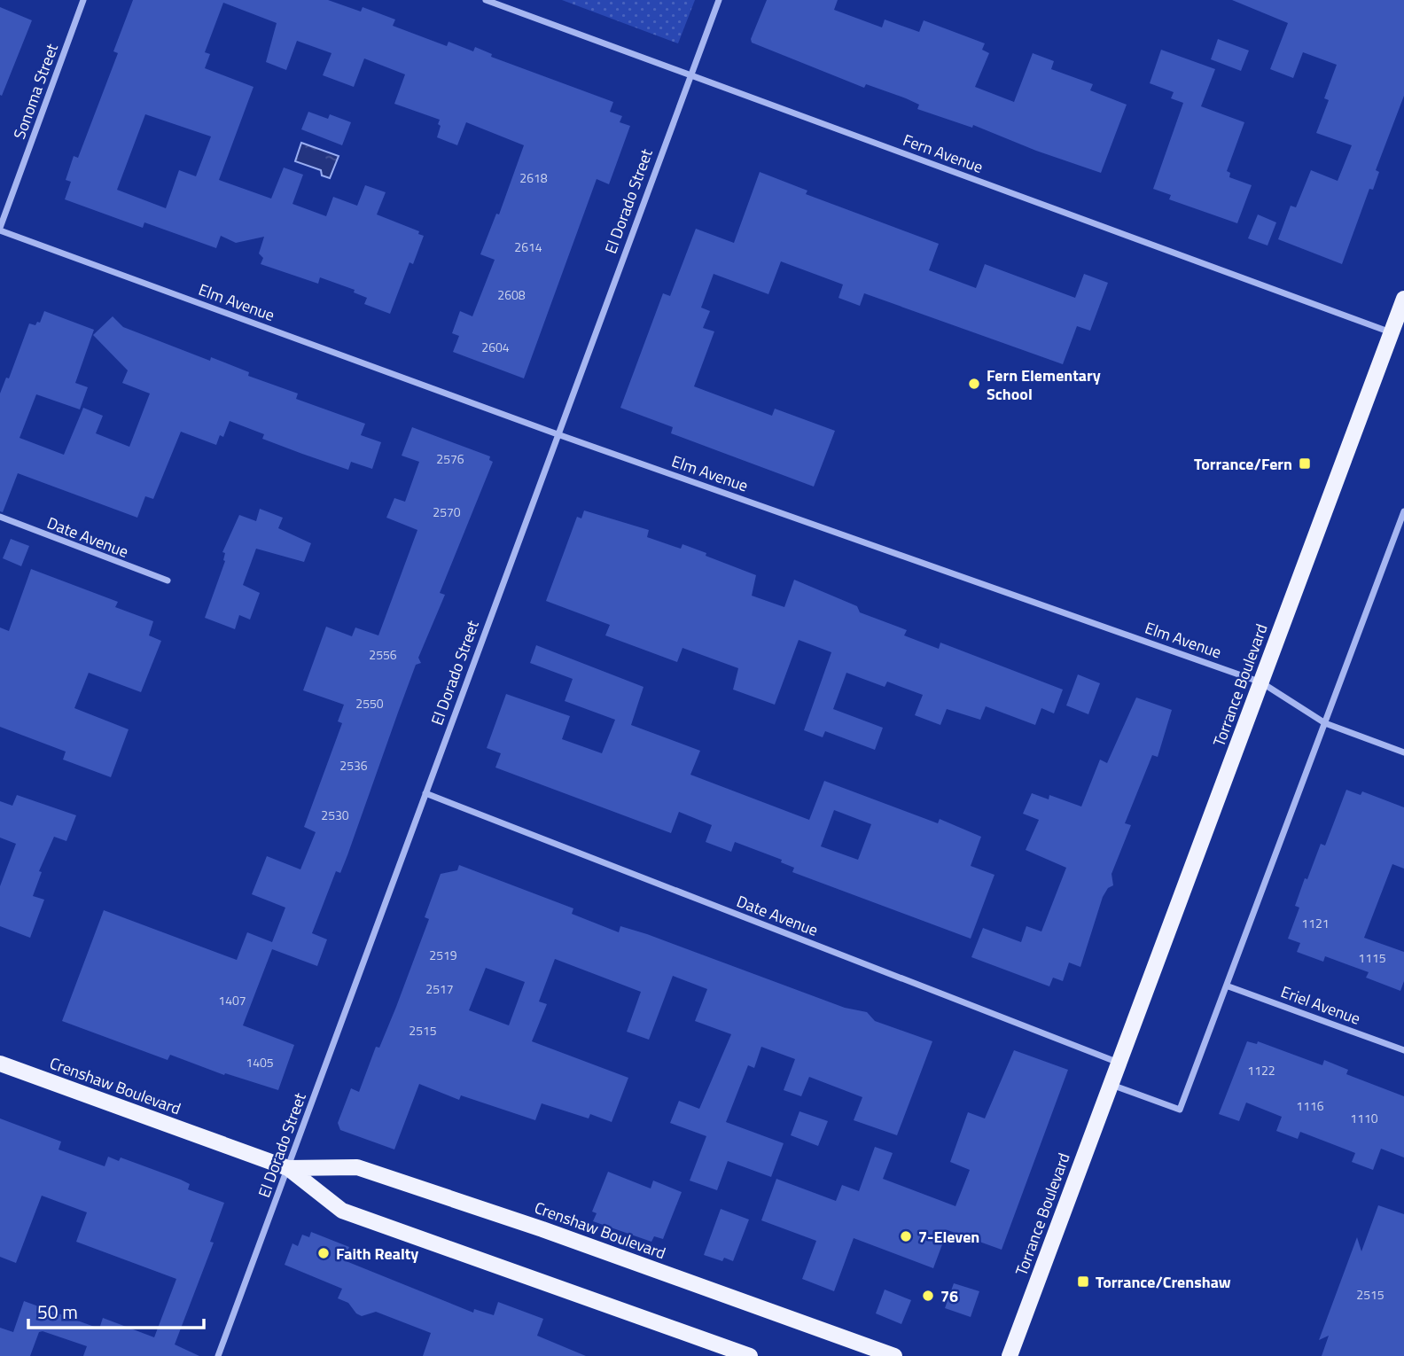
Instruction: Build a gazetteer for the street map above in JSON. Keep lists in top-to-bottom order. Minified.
{"streets":{"main road":["Torrance Boulevard","Crenshaw Boulevard"],"street":["Sonoma Street","Fern Avenue","El Dorado Street","Elm Avenue","Date Avenue","Eriel Avenue"]},"crossings":[["Sonoma Street","Elm Avenue"],["Fern Avenue","El Dorado Street"],["Fern Avenue","Torrance Boulevard"],["El Dorado Street","Elm Avenue"],["El Dorado Street","Date Avenue"],["El Dorado Street","Crenshaw Boulevard"],["Elm Avenue","Torrance Boulevard"],["Date Avenue","Torrance Boulevard"]],"places":{"other":["Fern Elementary School","7-Eleven","Faith Realty","76"],"transit":["Torrance/Fern","Torrance/Crenshaw"]},"house_numbers":["2618","2614","2608","2604","2576","2570","2556","2550","2536","2530","1121","2519","1115","2517","1407","2515","1405","1122","1116","1110","2515"],"scale_bar":"50 m"}
